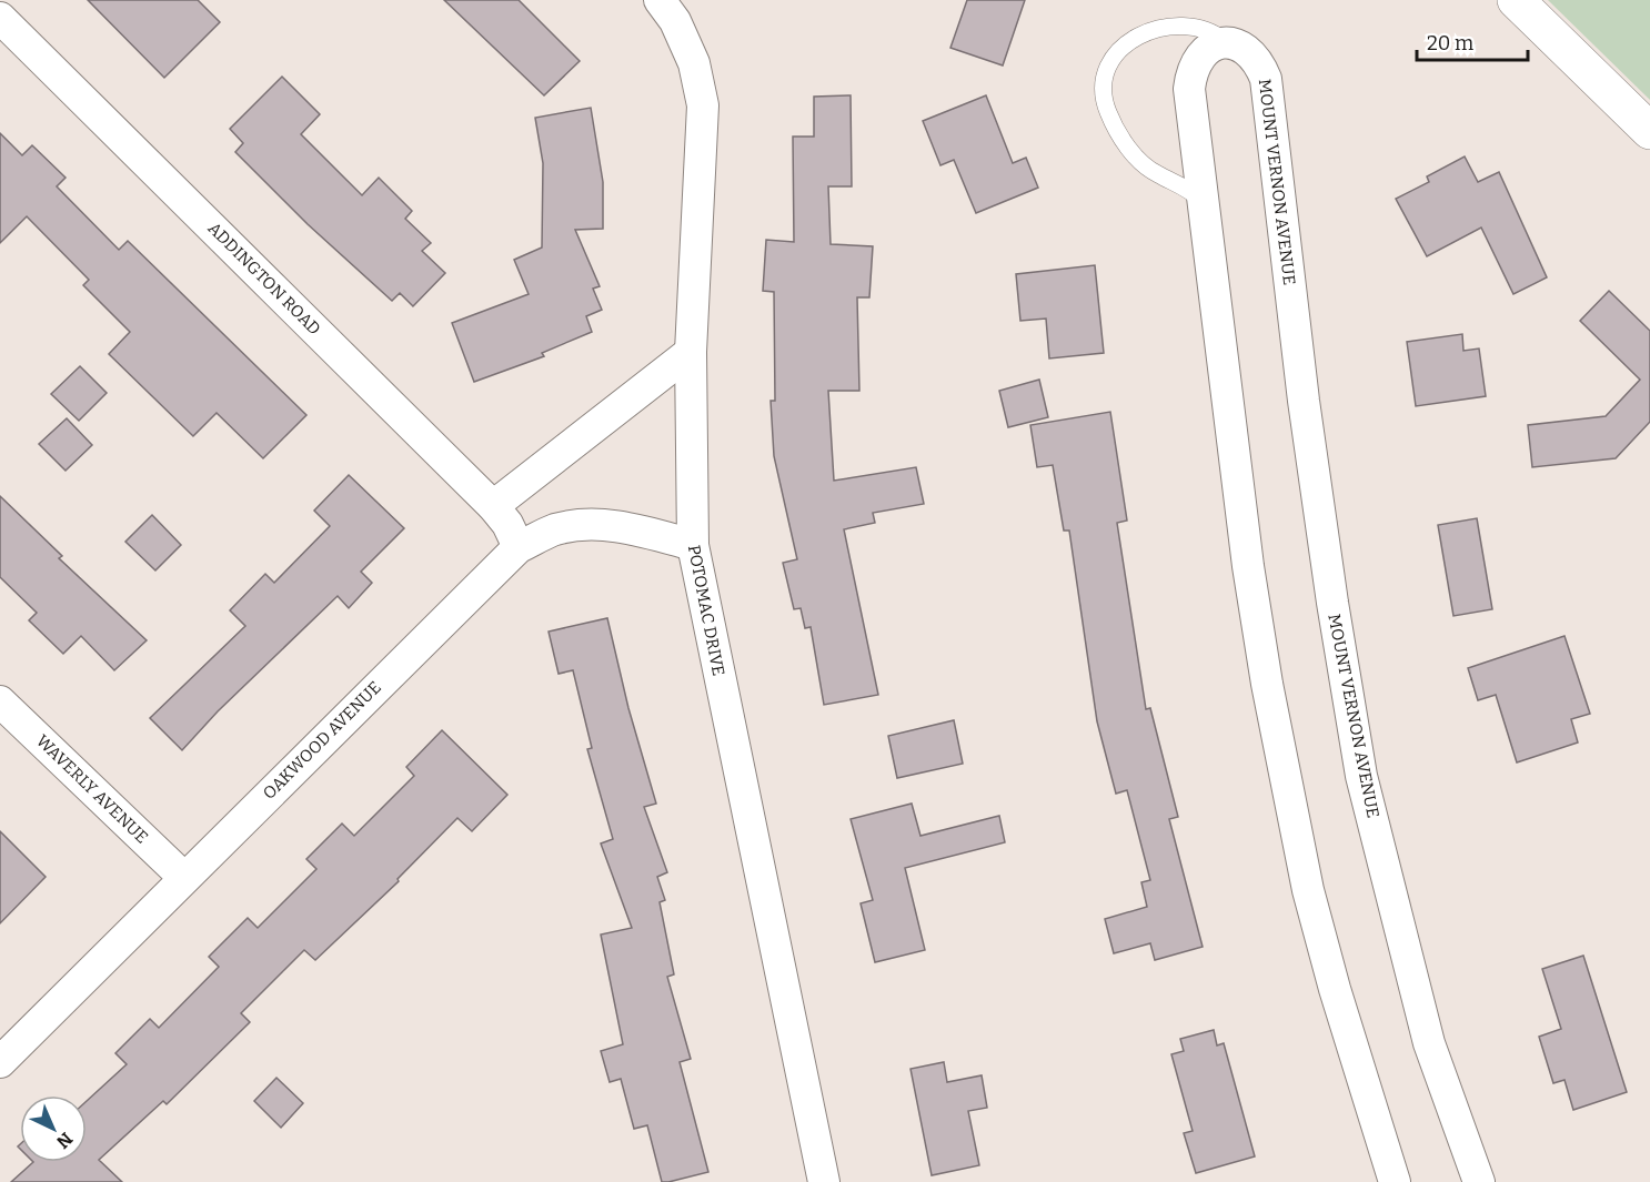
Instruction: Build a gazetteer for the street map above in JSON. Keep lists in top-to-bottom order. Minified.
{"streets":{"street":["MOUNT VERNON AVENUE","ADDINGTON ROAD","POTOMAC DRIVE","OAKWOOD AVENUE","WAVERLY AVENUE"]},"crossings":[["ADDINGTON ROAD","OAKWOOD AVENUE"],["POTOMAC DRIVE","OAKWOOD AVENUE"],["OAKWOOD AVENUE","WAVERLY AVENUE"]],"scale_bar":"20 m","north":"bottom right"}
